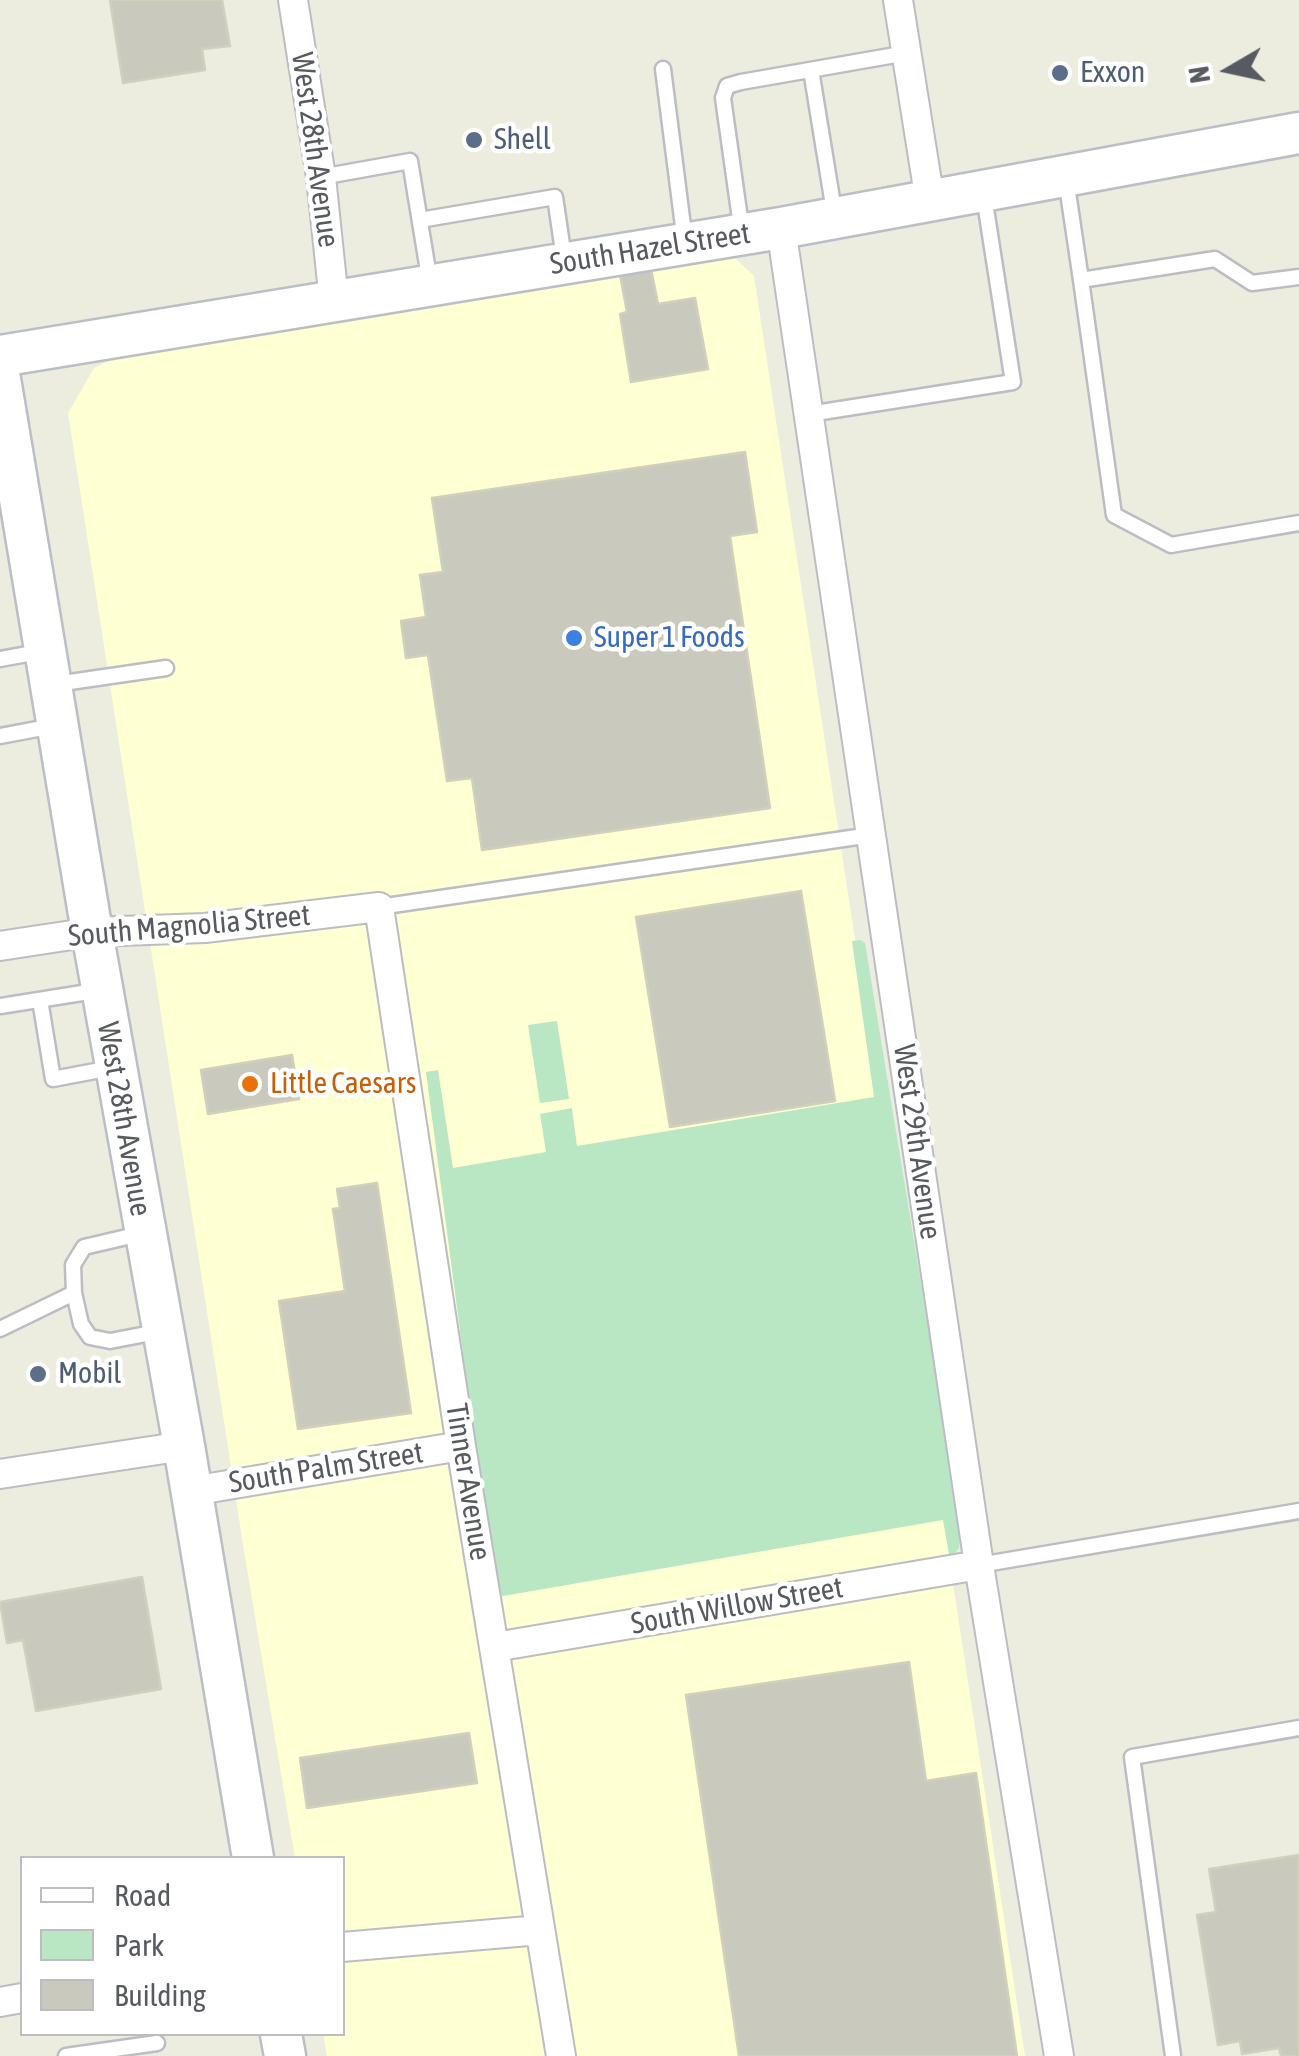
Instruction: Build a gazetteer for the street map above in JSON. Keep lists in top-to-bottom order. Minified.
{"streets":{"main road":["West 28th Avenue","South Hazel Street"],"street":["South Magnolia Street","West 29th Avenue","South Palm Street","Tinner Avenue","South Willow Street"]},"crossings":[["West 28th Avenue","South Hazel Street"],["West 28th Avenue","South Magnolia Street"],["West 28th Avenue","South Palm Street"],["South Hazel Street","West 29th Avenue"],["South Magnolia Street","Tinner Avenue"],["West 29th Avenue","South Willow Street"],["South Palm Street","Tinner Avenue"],["Tinner Avenue","South Willow Street"]],"places":["Exxon","Shell","Super 1 Foods","Little Caesars","Mobil"],"legend":["Road","Park","Building"],"north":"left"}
